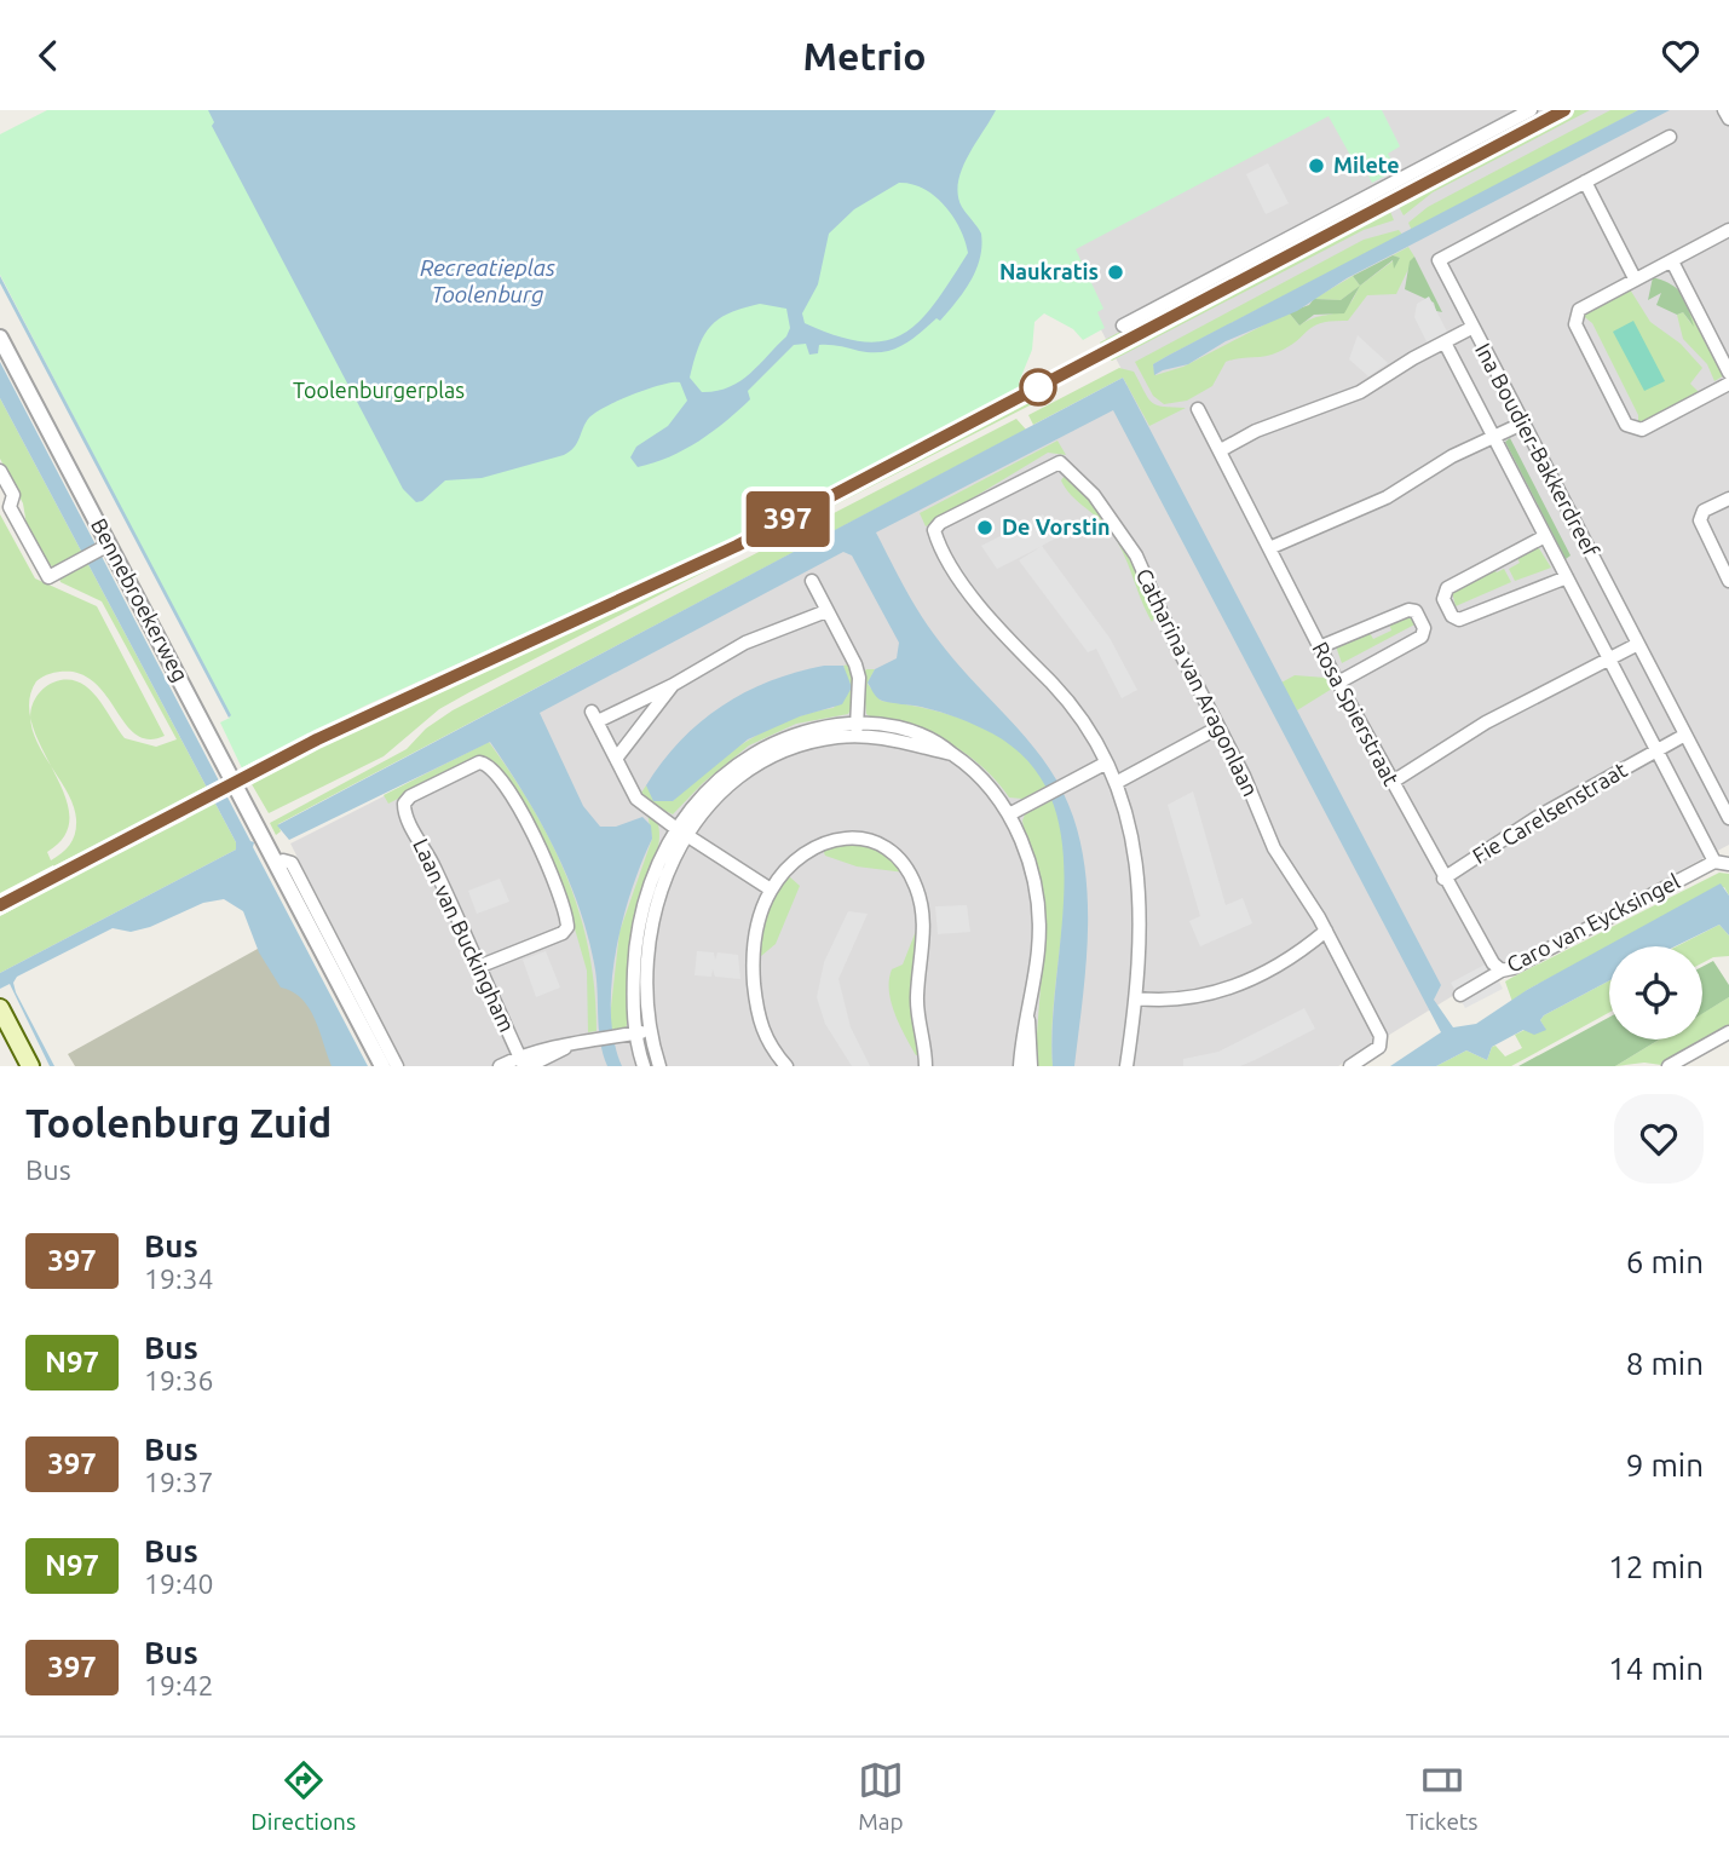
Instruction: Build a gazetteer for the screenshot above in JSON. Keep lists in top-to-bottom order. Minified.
{"streets":{"street":["Ina Boudier-Bakkerdreef","Bennebroekerweg","Catharina van Aragonlaan","Rosa Spierstraat","Fie Carelsenstraat","Caro van Eycksingel","Laan van Buckingham"]},"crossings":[["Ina Boudier-Bakkerdreef","Fie Carelsenstraat"],["Ina Boudier-Bakkerdreef","Caro van Eycksingel"],["Rosa Spierstraat","Fie Carelsenstraat"],["Rosa Spierstraat","Caro van Eycksingel"]],"water":["Recreatieplas Toolenburg"],"parks":["Toolenburgerplas"],"places":["Milete","Naukratis","De Vorstin"],"lines":["bus line 397"],"page":{"header":"Metrio","on_map":"397","heading":["Toolenburg Zuid","Bus"],"list":[{"mark":"397","name":"Bus","note":"19:34","value":"6 min"},{"mark":"N97","name":"Bus","note":"19:36","value":"8 min"},{"mark":"397","name":"Bus","note":"19:37","value":"9 min"},{"mark":"N97","name":"Bus","note":"19:40","value":"12 min"},{"mark":"397","name":"Bus","note":"19:42","value":"14 min"}],"tabs":["Directions","Map","Tickets"]}}
